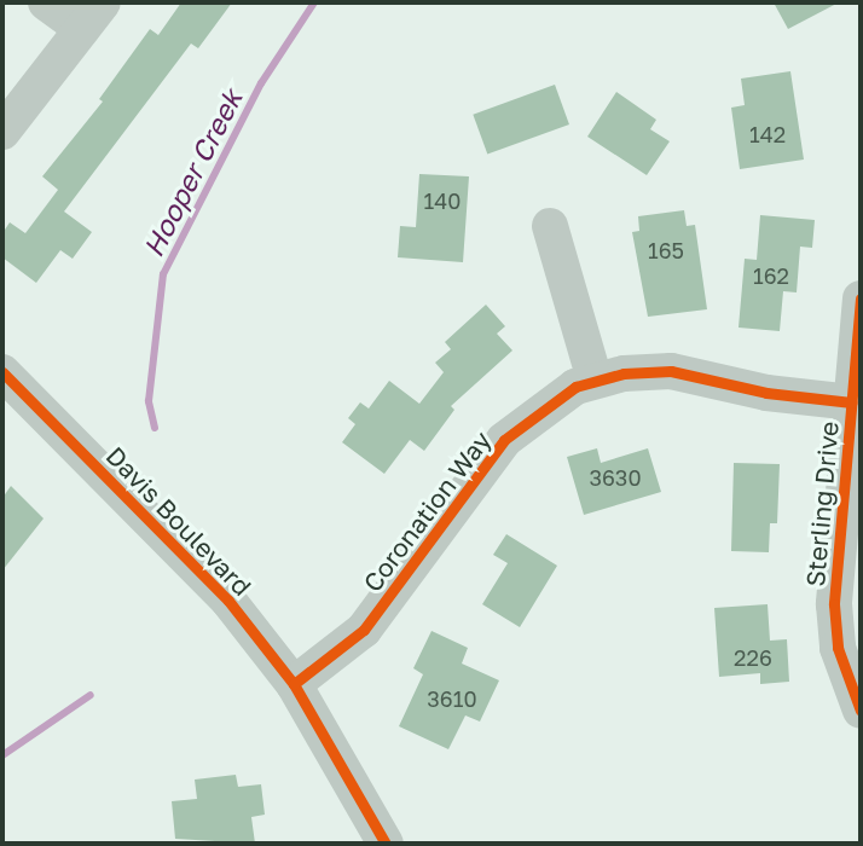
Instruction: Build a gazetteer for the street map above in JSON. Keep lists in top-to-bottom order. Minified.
{"streets":{"street":["Sterling Drive","Coronation Way","Davis Boulevard"]},"crossings":[["Sterling Drive","Coronation Way"],["Coronation Way","Davis Boulevard"]],"water":["Hooper Creek"],"house_numbers":["142","140","165","162","3630","226","3610"]}
